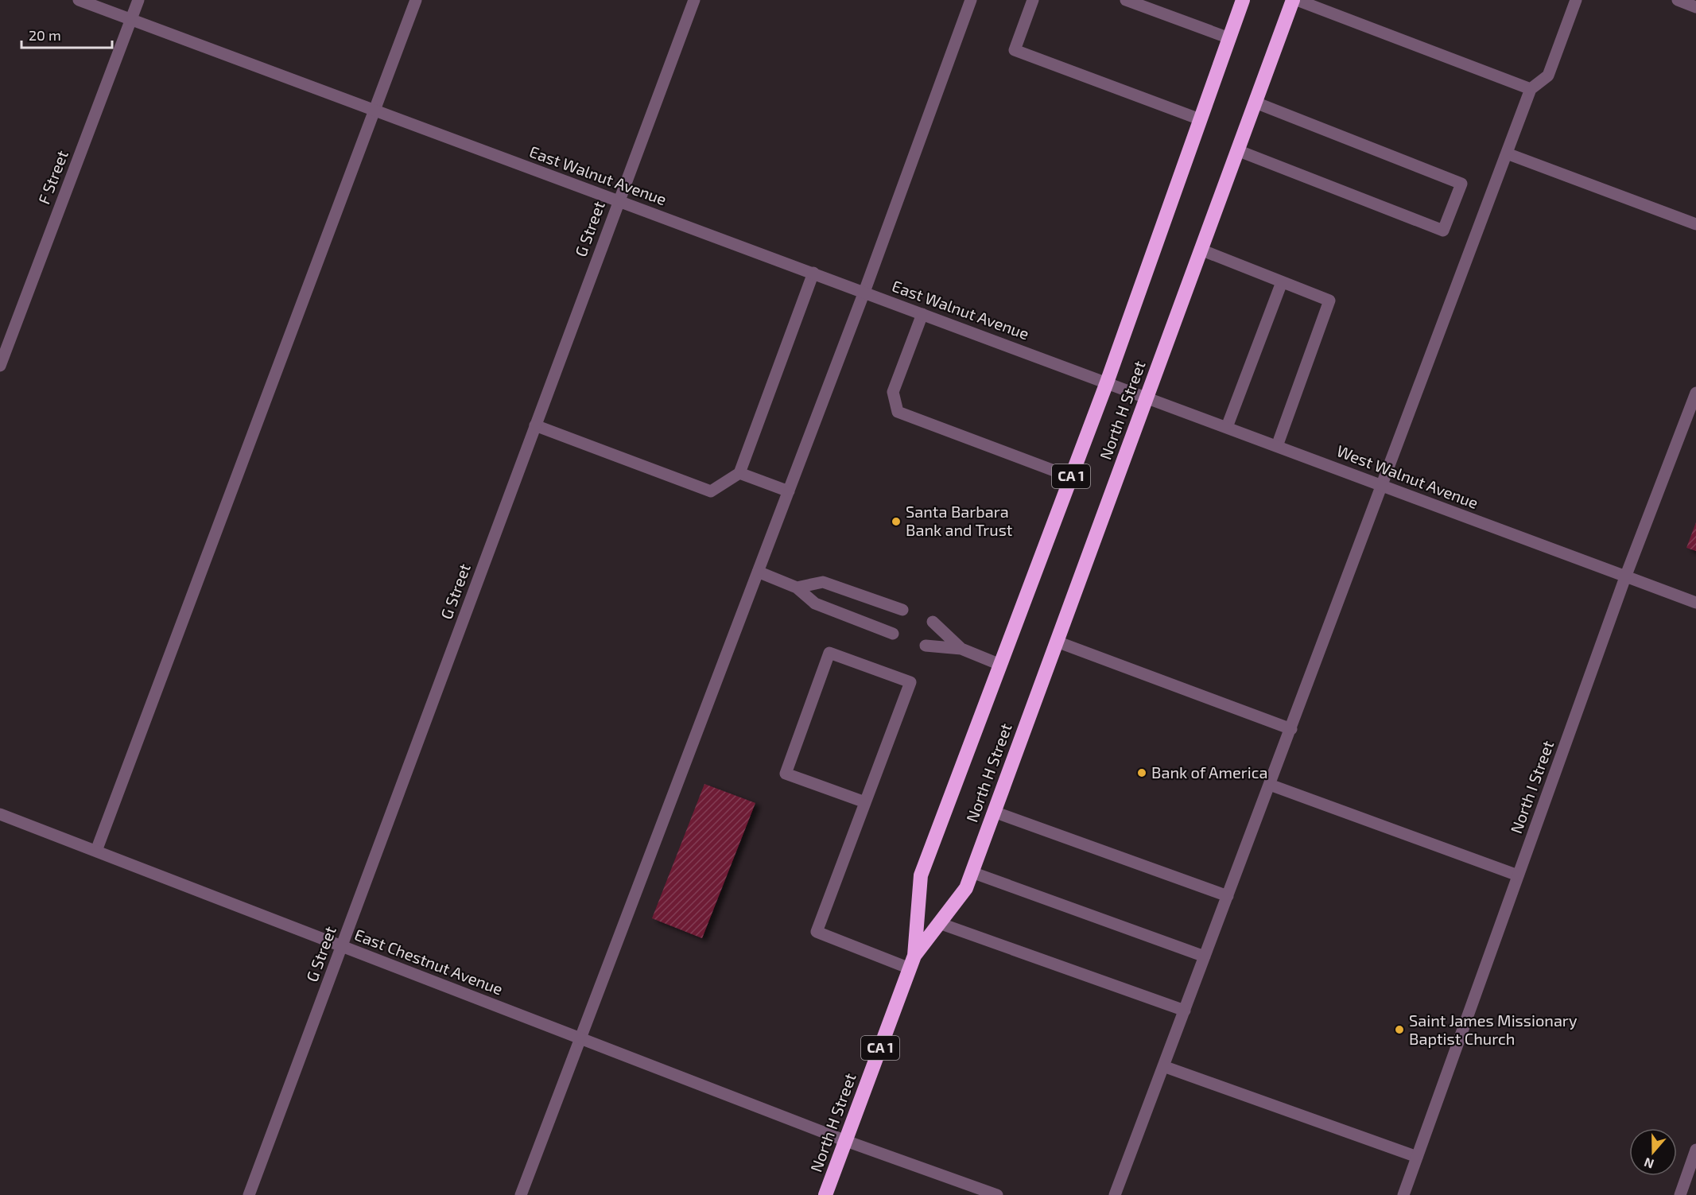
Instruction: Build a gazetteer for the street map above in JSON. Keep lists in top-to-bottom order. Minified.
{"streets":{"highway":["North H Street","CA 1"],"street":["East Walnut Avenue","F Street","G Street","West Walnut Avenue","North I Street","East Chestnut Avenue"]},"crossings":[["East Walnut Avenue","F Street"],["East Walnut Avenue","G Street"],["East Walnut Avenue","North H Street"],["East Walnut Avenue","West Walnut Avenue"],["G Street","East Chestnut Avenue"],["North H Street","West Walnut Avenue"],["North H Street","East Chestnut Avenue"],["West Walnut Avenue","North I Street"]],"places":["Santa Barbara Bank and Trust","Bank of America","Saint James Missionary Baptist Church"],"scale_bar":"20 m","north":"bottom"}
